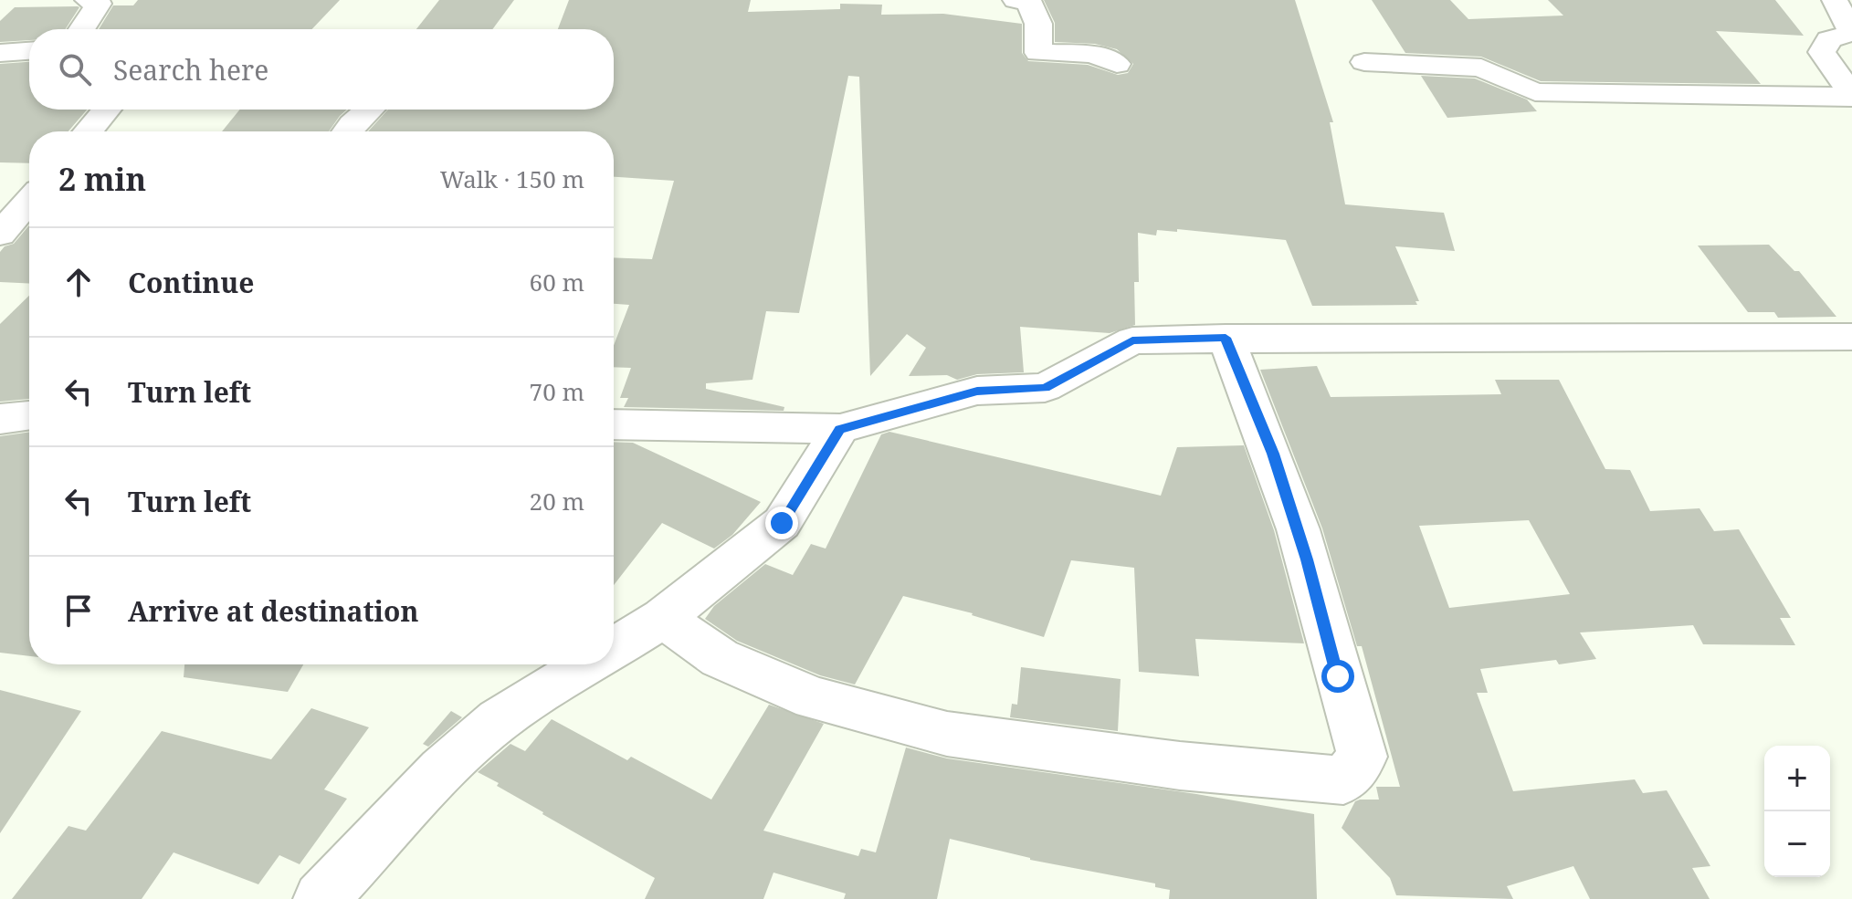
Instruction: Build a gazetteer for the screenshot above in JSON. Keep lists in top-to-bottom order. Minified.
{"page":{"search":"Search here","heading":["2 min","Walk · 150 m"],"list":[["Continue","60 m"],["Turn left","70 m"],["Turn left","20 m"],"Arrive at destination"],"map_buttons":["+","−"]}}
